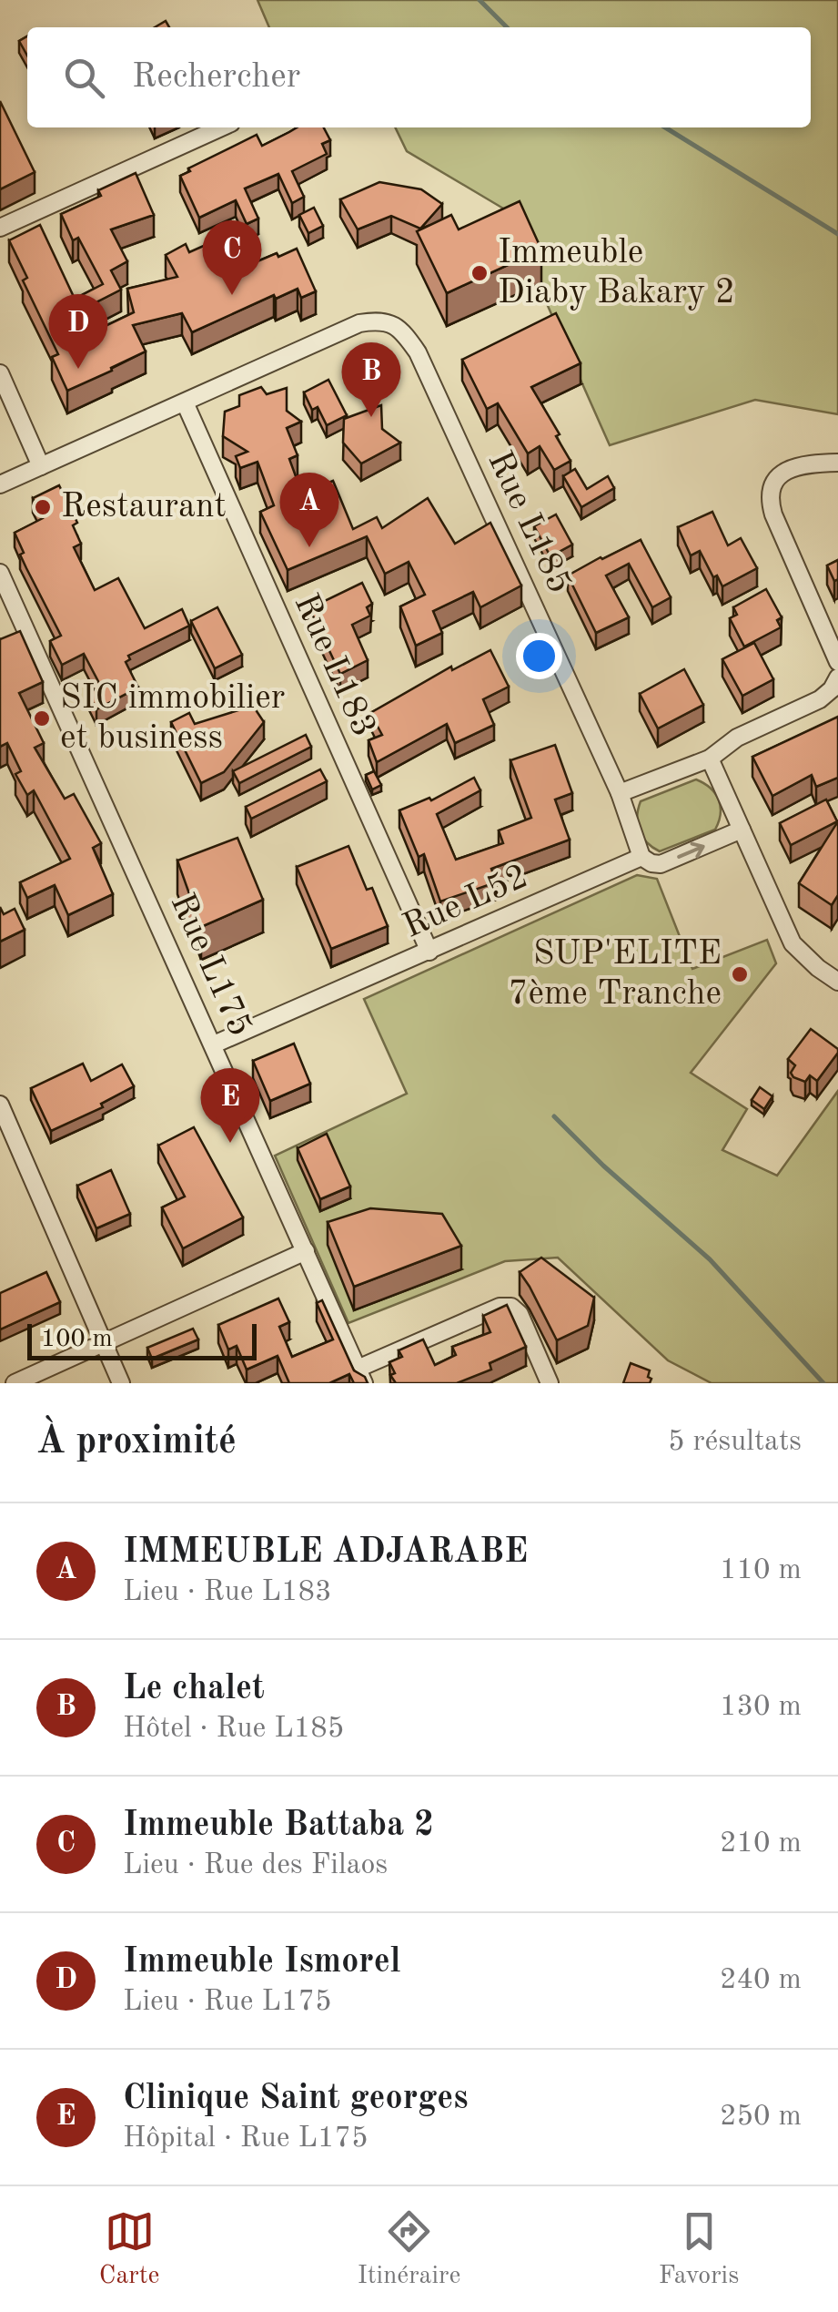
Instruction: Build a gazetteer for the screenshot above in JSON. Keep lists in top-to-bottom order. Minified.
{"streets":{"street":["Rue L185","Rue L183","Rue L52","Rue L175"]},"crossings":[["Rue L185","Rue L183"],["Rue L185","Rue L52"],["Rue L183","Rue L52"],["Rue L52","Rue L175"]],"places":["Immeuble Diaby Bakary 2","Restaurant","SIC immobilier et business","SUP'ELITE 7ème Tranche"],"scale_bar":"100 m","page":{"search":"Rechercher","pins":["C","D","B","A","E"],"scale":"100 m","heading":["À proximité","5 résultats"],"list":[{"mark":"A","name":"IMMEUBLE ADJARABE","note":"Lieu · Rue L183","value":"110 m"},{"mark":"B","name":"Le chalet","note":"Hôtel · Rue L185","value":"130 m"},{"mark":"C","name":"Immeuble Battaba 2","note":"Lieu · Rue des Filaos","value":"210 m"},{"mark":"D","name":"Immeuble Ismorel","note":"Lieu · Rue L175","value":"240 m"},{"mark":"E","name":"Clinique Saint georges","note":"Hôpital · Rue L175","value":"250 m"}],"nav":["Carte","Itinéraire","Favoris"]}}
